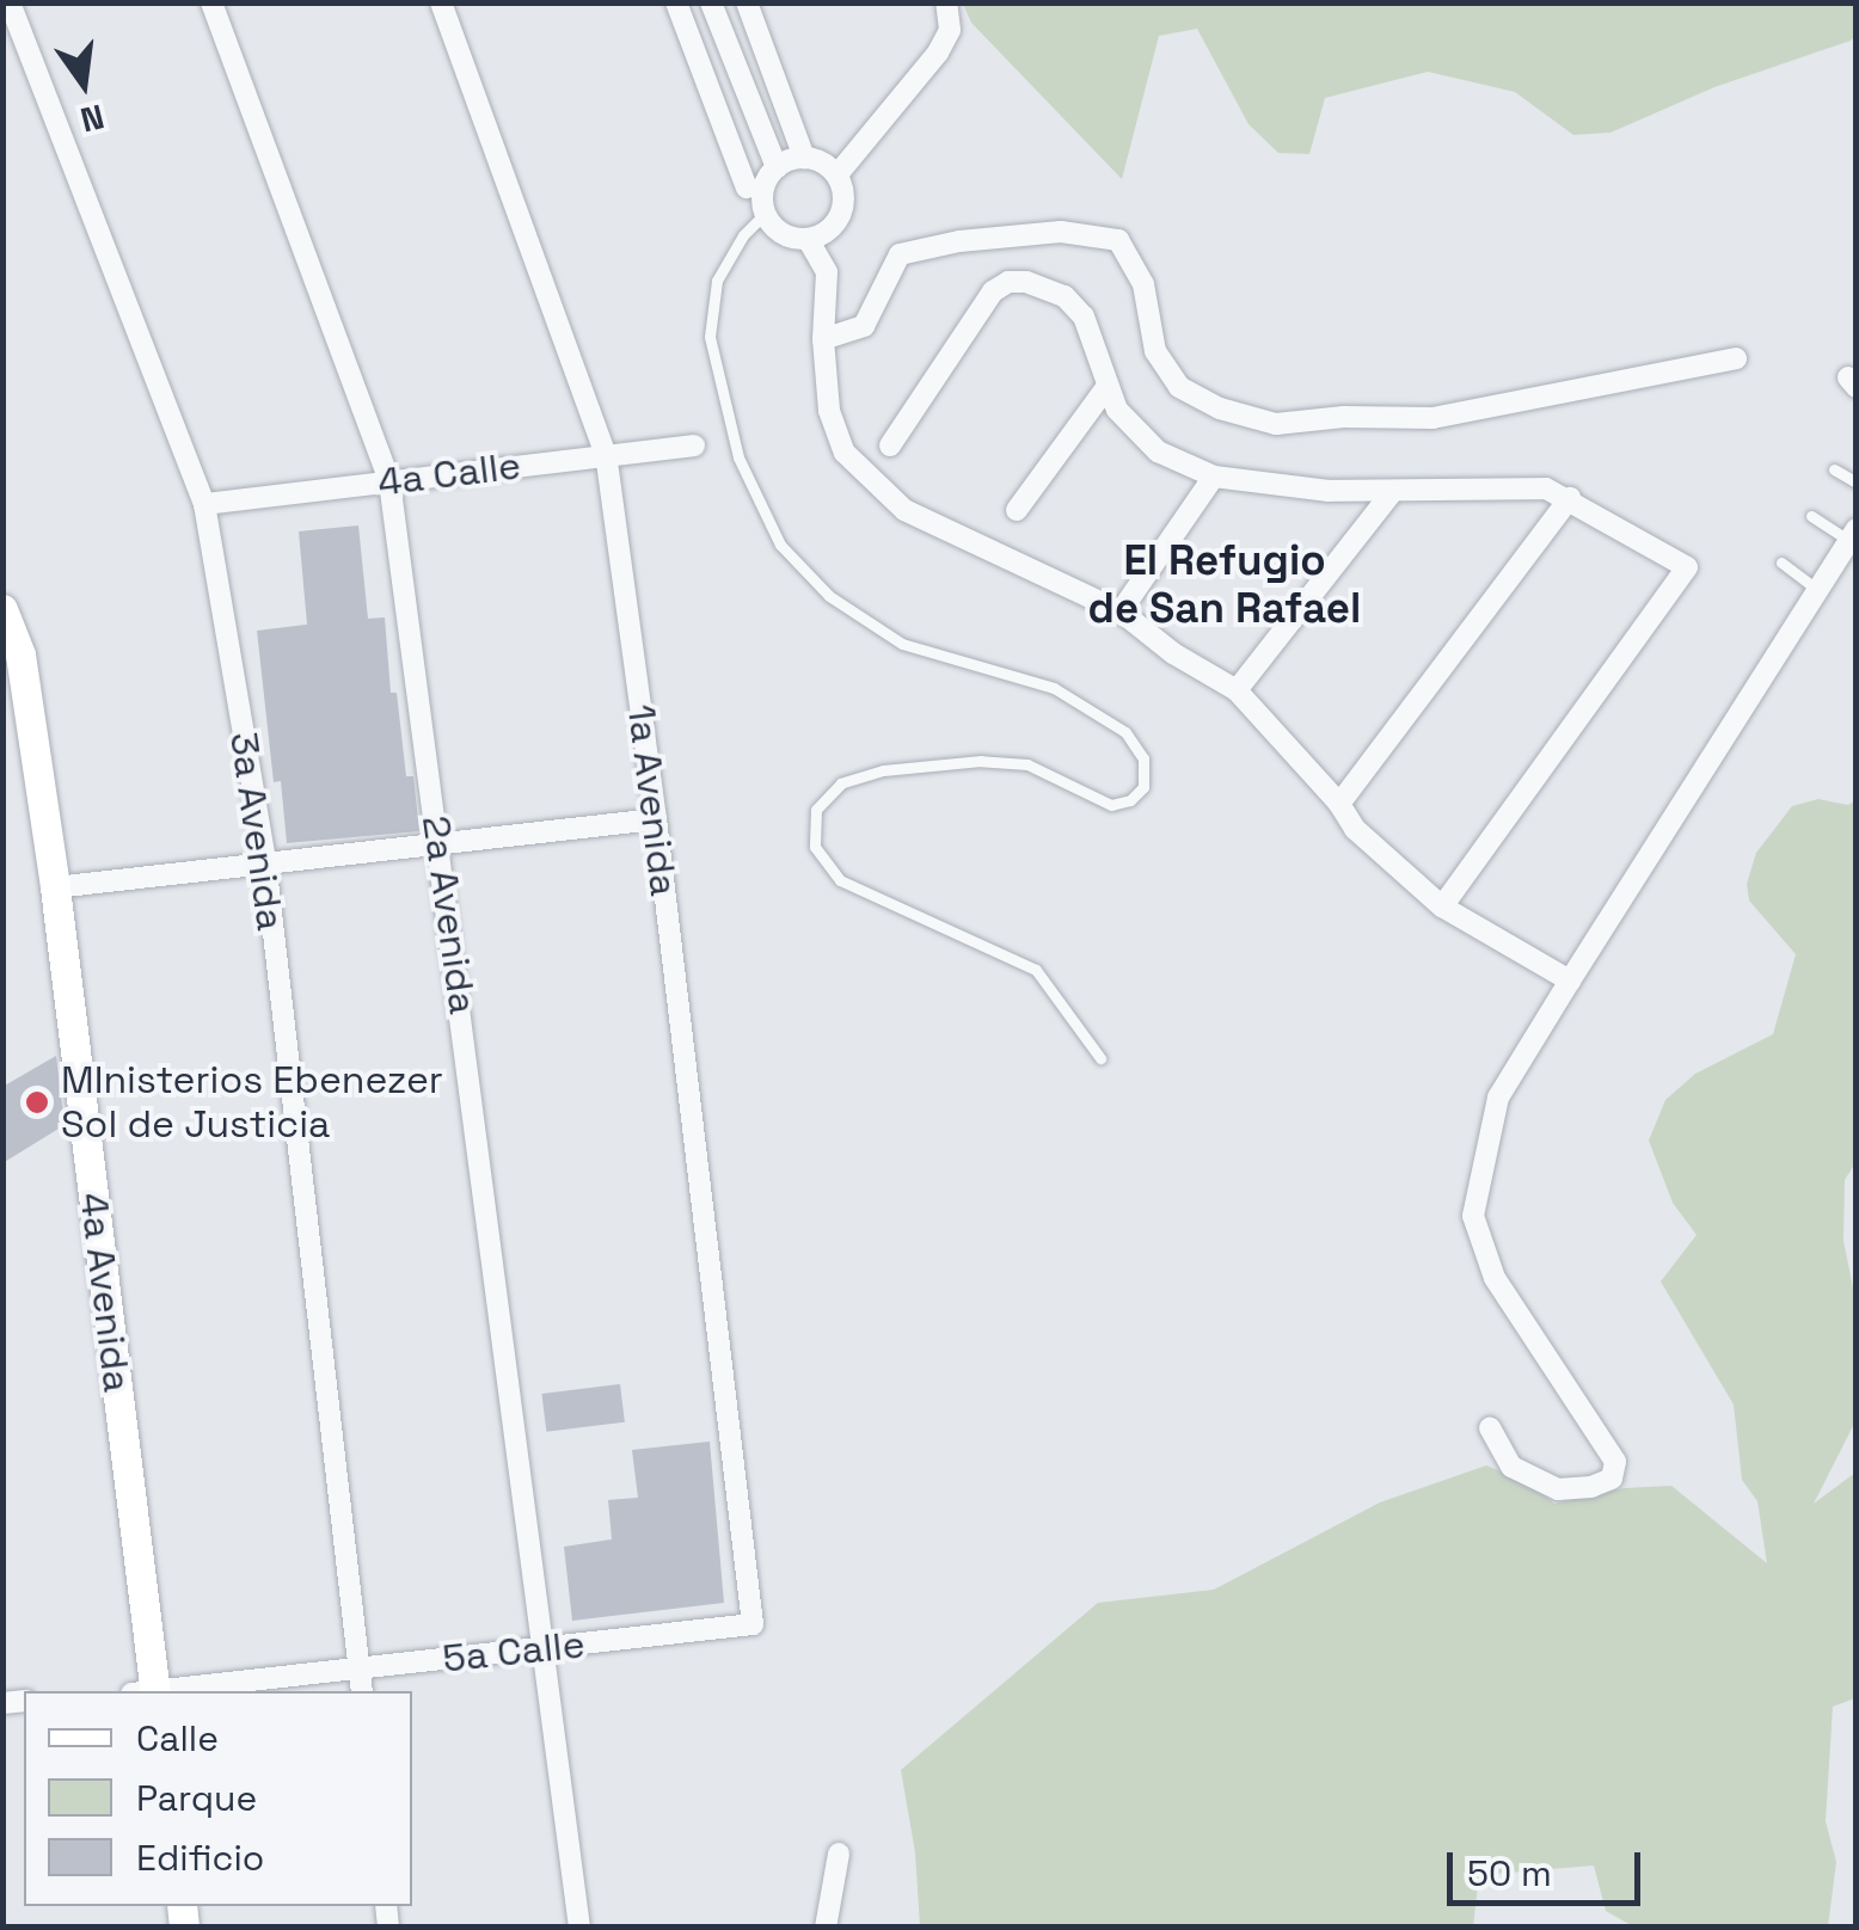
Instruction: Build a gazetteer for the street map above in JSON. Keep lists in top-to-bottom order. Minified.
{"streets":{"street":["4a Calle","1a Avenida","3a Avenida","2a Avenida","4a Avenida","5a Calle"]},"crossings":[["4a Calle","1a Avenida"],["4a Calle","3a Avenida"],["4a Calle","2a Avenida"],["1a Avenida","5a Calle"],["3a Avenida","5a Calle"],["2a Avenida","5a Calle"]],"districts":["El Refugio de San Rafael"],"places":["MInisterios Ebenezer Sol de Justicia"],"legend":["Calle","Parque","Edificio"],"scale_bar":"50 m","north":"bottom"}
